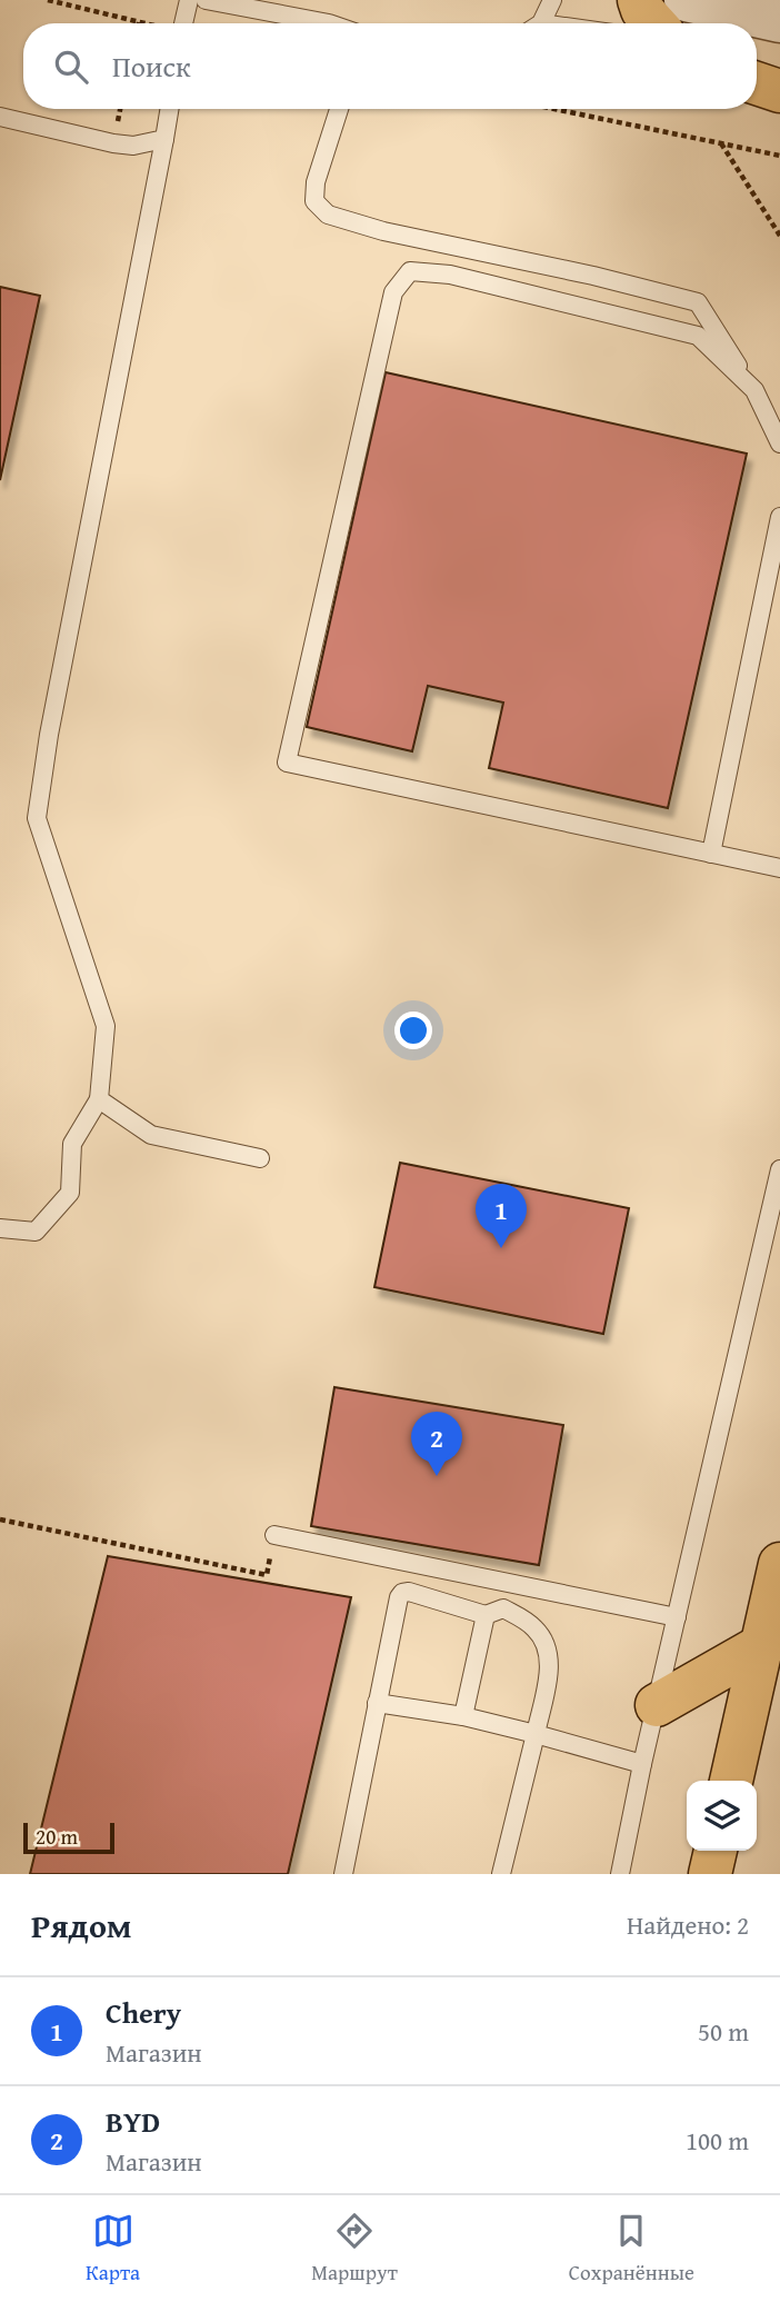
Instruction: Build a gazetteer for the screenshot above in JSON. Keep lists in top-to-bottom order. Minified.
{"scale_bar":"20 m","page":{"search":"Поиск","pins":["1","2"],"scale":"20 m","heading":["Рядом","Найдено: 2"],"list":[{"mark":"1","name":"Chery","note":"Магазин","value":"50 m"},{"mark":"2","name":"BYD","note":"Магазин","value":"100 m"}],"nav":["Карта","Маршрут","Сохранённые"]}}
